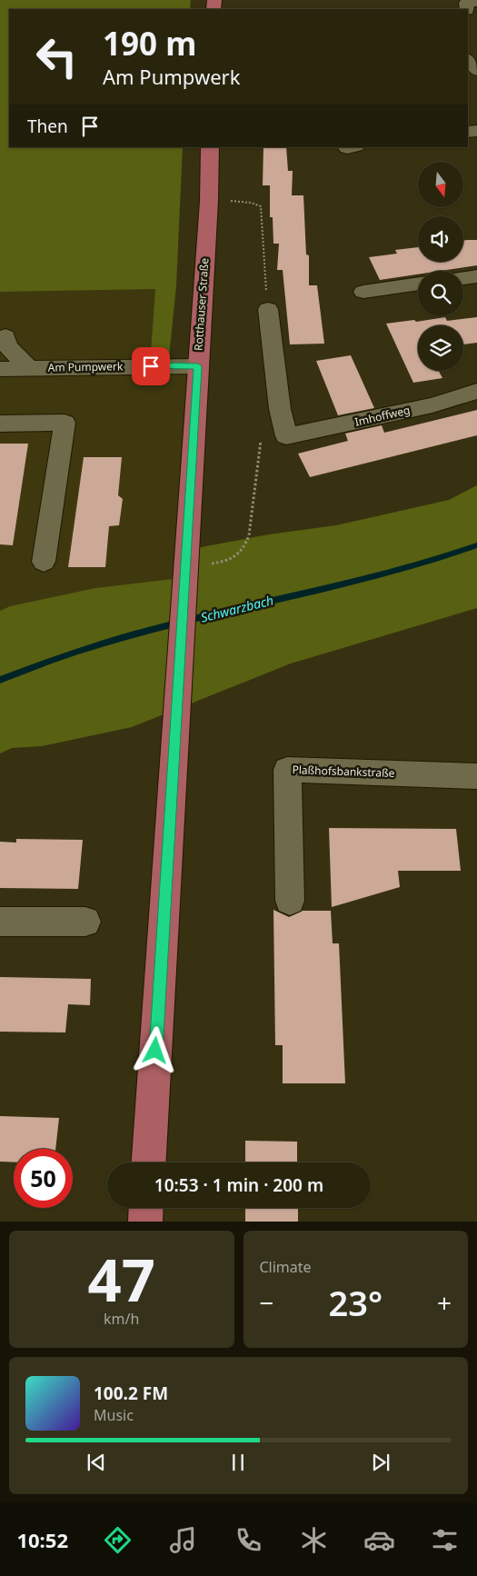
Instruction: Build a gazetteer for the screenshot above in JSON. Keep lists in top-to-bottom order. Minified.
{"streets":{"main road":["Rotthauser Straße"],"street":["Am Pumpwerk","Imhoffweg","Plaßhofsbankstraße"]},"crossings":[["Rotthauser Straße","Am Pumpwerk"]],"water":["Schwarzbach"],"north":"bottom","page":{"turn":["190 m","Am Pumpwerk"],"then":"Then","limit":"50","trip":"10:53 · 1 min · 200 m","tile":[["47","km/h"],"Climate"],"heat":["−","23°","+"],"song":["100.2 FM","Music"],"tabs":"10:52"}}
